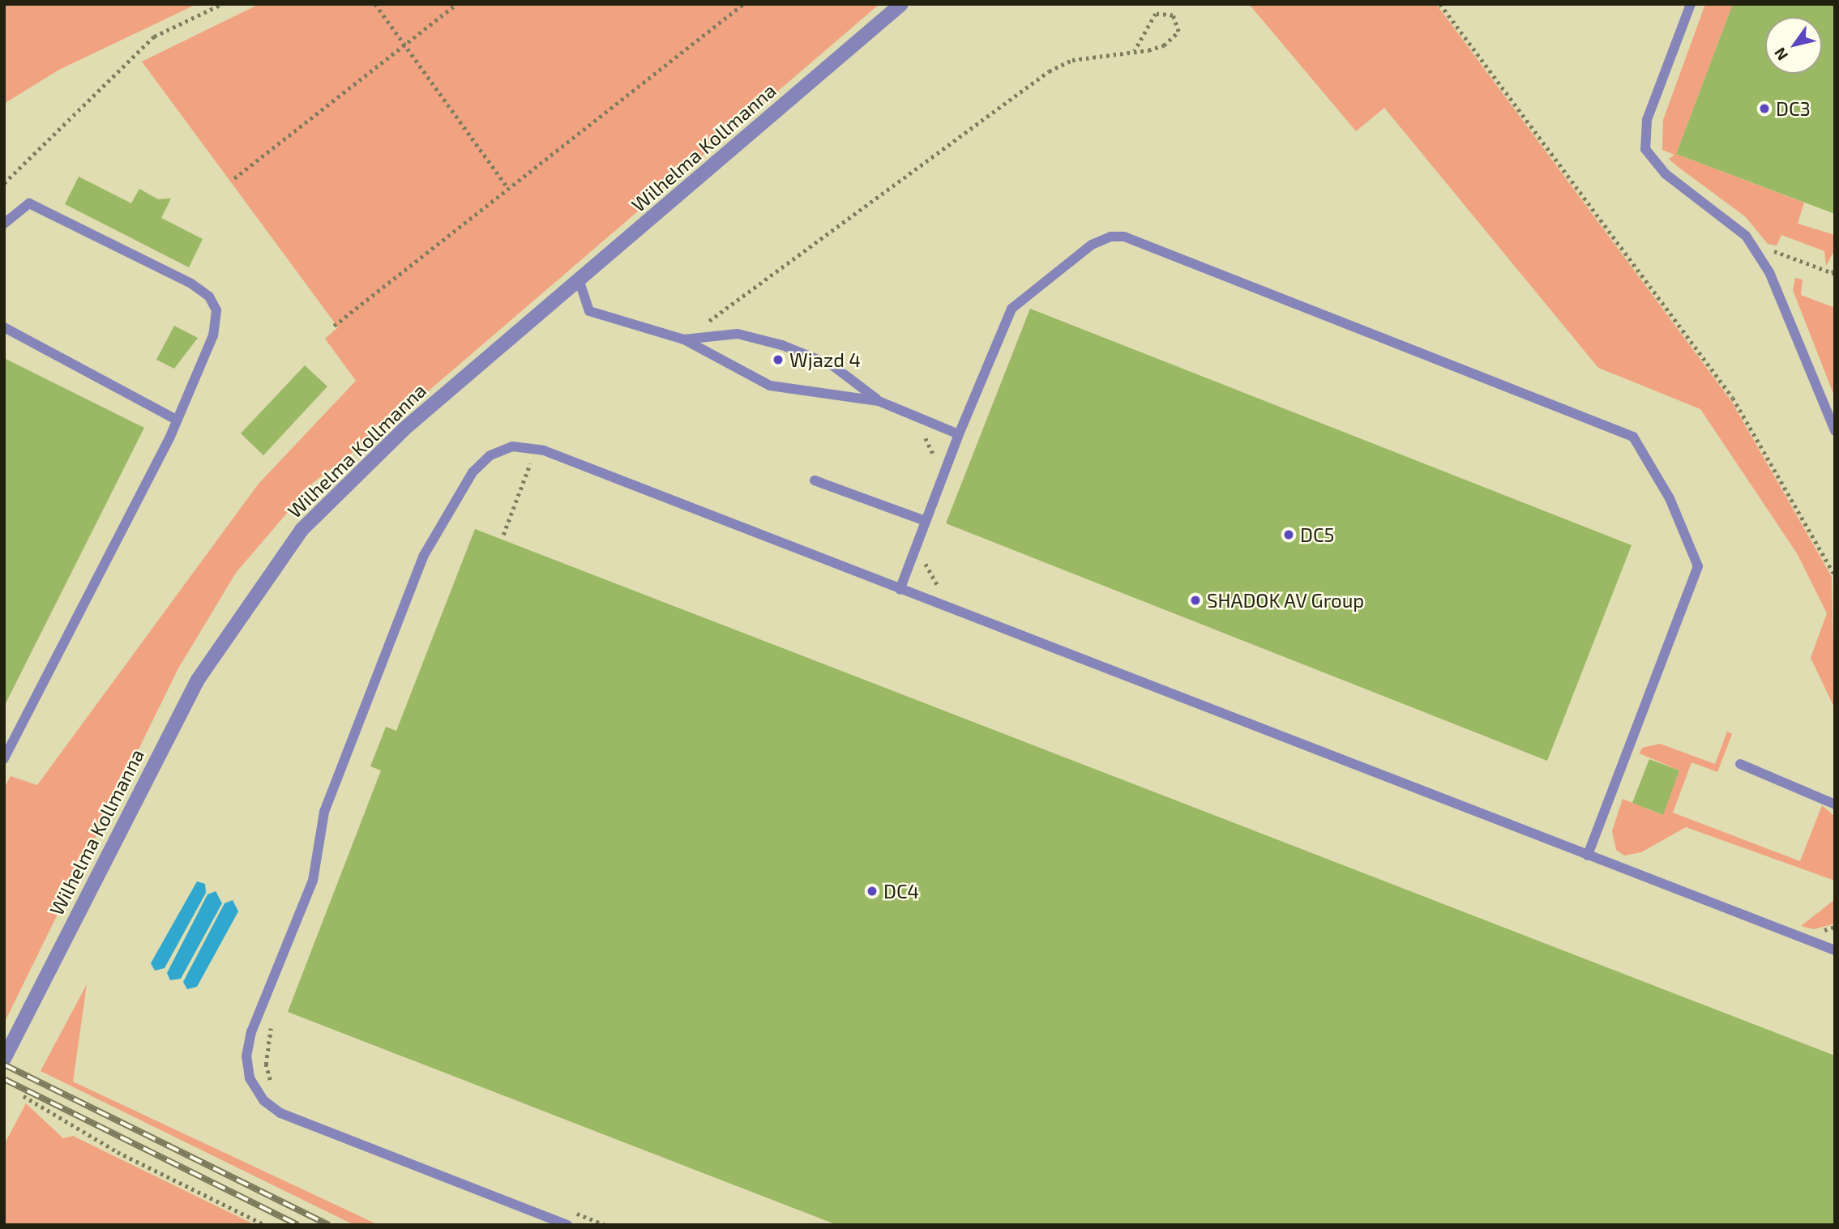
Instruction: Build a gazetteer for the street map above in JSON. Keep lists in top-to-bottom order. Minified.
{"streets":{"street":["Wilhelma Kollmanna"]},"places":["DC3","Wjazd 4","DC5","SHADOK AV Group","DC4"],"north":"bottom left"}
